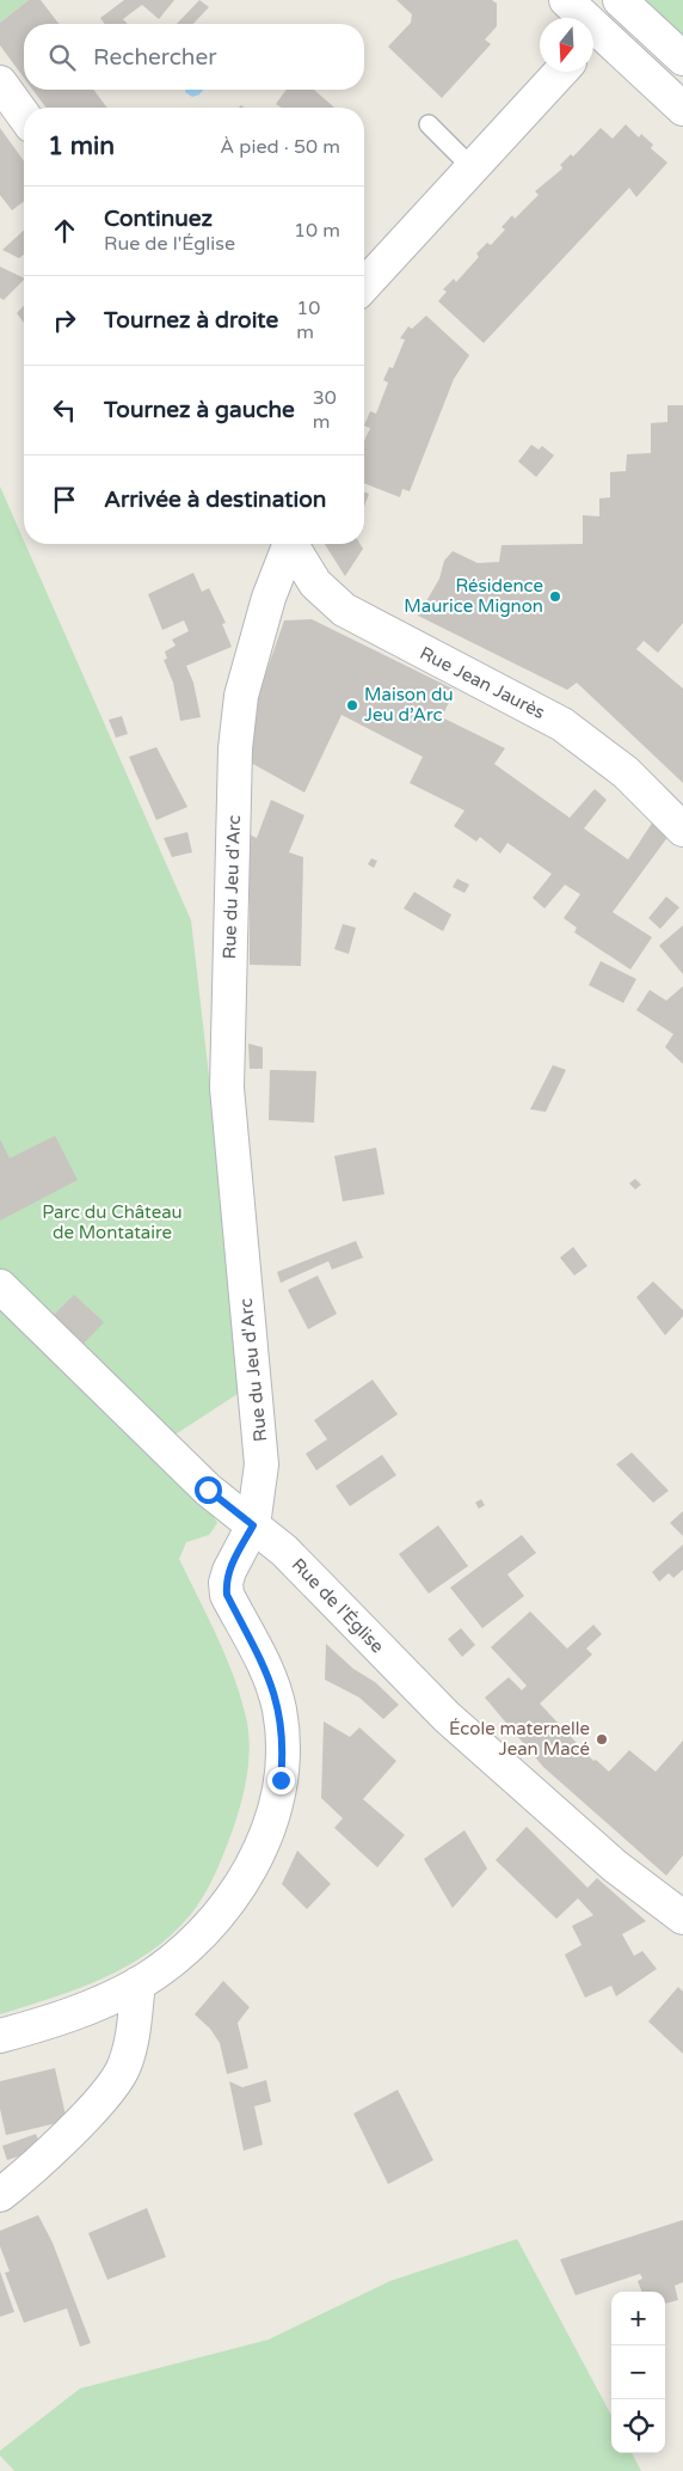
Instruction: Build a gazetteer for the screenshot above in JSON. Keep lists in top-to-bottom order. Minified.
{"streets":{"street":["Rue Jean Jaurès","Rue du Jeu d'Arc","Rue de l'Église"]},"crossings":[["Rue du Jeu d'Arc","Rue de l'Église"]],"parks":["Parc du Château de Montataire"],"places":["Résidence Maurice Mignon","Maison du Jeu d’Arc","École maternelle Jean Macé"],"north":"bottom","page":{"search":"Rechercher","heading":["1 min","À pied · 50 m"],"list":[["Continuez","Rue de l'Église","10 m"],["Tournez à droite","10 m"],["Tournez à gauche","30 m"],"Arrivée à destination"],"map_buttons":["+","−"]}}
